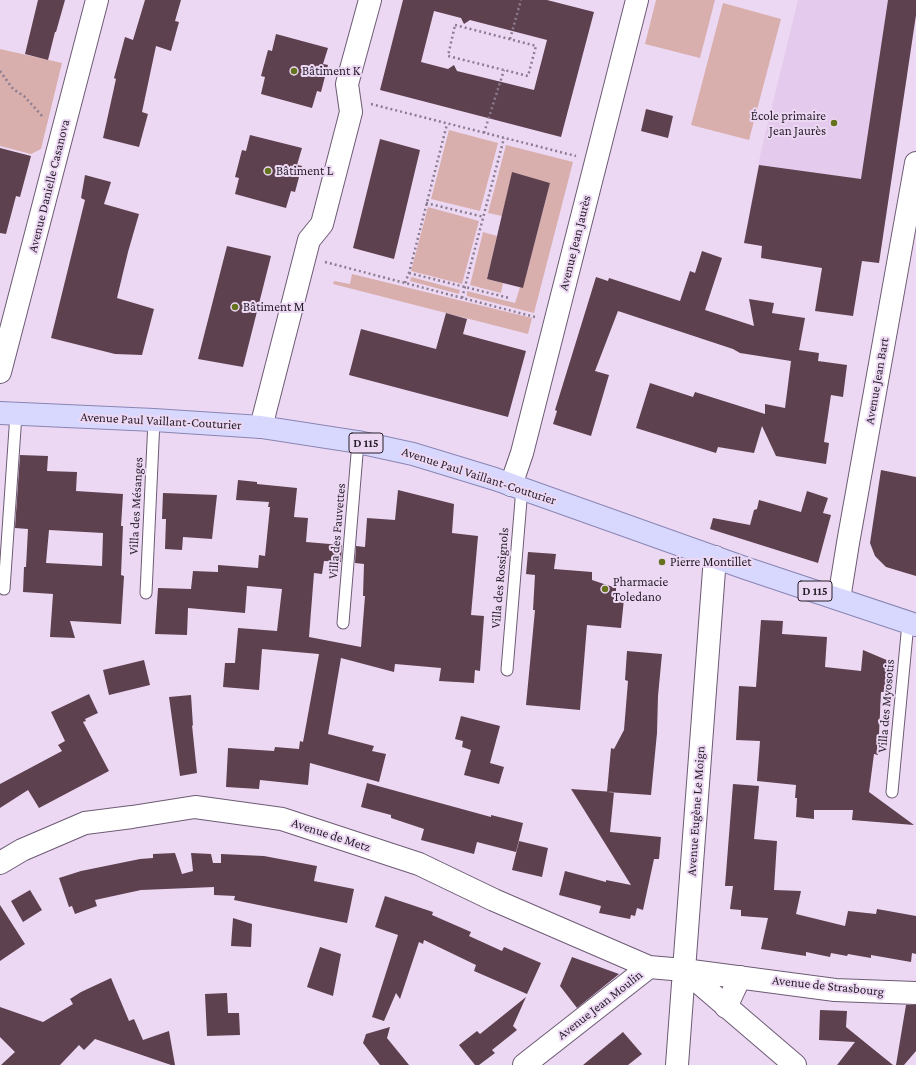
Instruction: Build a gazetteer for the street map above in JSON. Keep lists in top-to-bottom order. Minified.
{"streets":{"main road":["Avenue Paul Vaillant-Couturier","D 115"],"street":["Avenue Danielle Casanova","Avenue Jean Jaurès","Avenue Jean Bart","Avenue Eugène Le Moign","Avenue de Metz","Avenue de Strasbourg","Avenue Jean Moulin"],"lane":["Villa des Mésanges","Villa des Fauvettes","Villa des Rossignols","Villa des Myosotis"]},"crossings":[["Avenue Jean Jaurès","Avenue Paul Vaillant-Couturier"],["Avenue Jean Jaurès","Villa des Rossignols"],["Avenue Jean Bart","Avenue Paul Vaillant-Couturier"],["Avenue Paul Vaillant-Couturier","Villa des Mésanges"],["Avenue Paul Vaillant-Couturier","Villa des Fauvettes"],["Avenue Paul Vaillant-Couturier","Villa des Rossignols"],["Avenue Paul Vaillant-Couturier","Villa des Myosotis"],["Avenue Paul Vaillant-Couturier","Avenue Eugène Le Moign"],["Avenue Eugène Le Moign","Avenue de Strasbourg"],["Avenue Eugène Le Moign","Avenue Jean Moulin"],["Avenue de Metz","Avenue Jean Moulin"],["Avenue de Strasbourg","Avenue Jean Moulin"]],"places":["Bâtiment K","École primaire Jean Jaurès","Bâtiment L","Bâtiment M","Pierre Montillet","Pharmacie Toledano"]}
